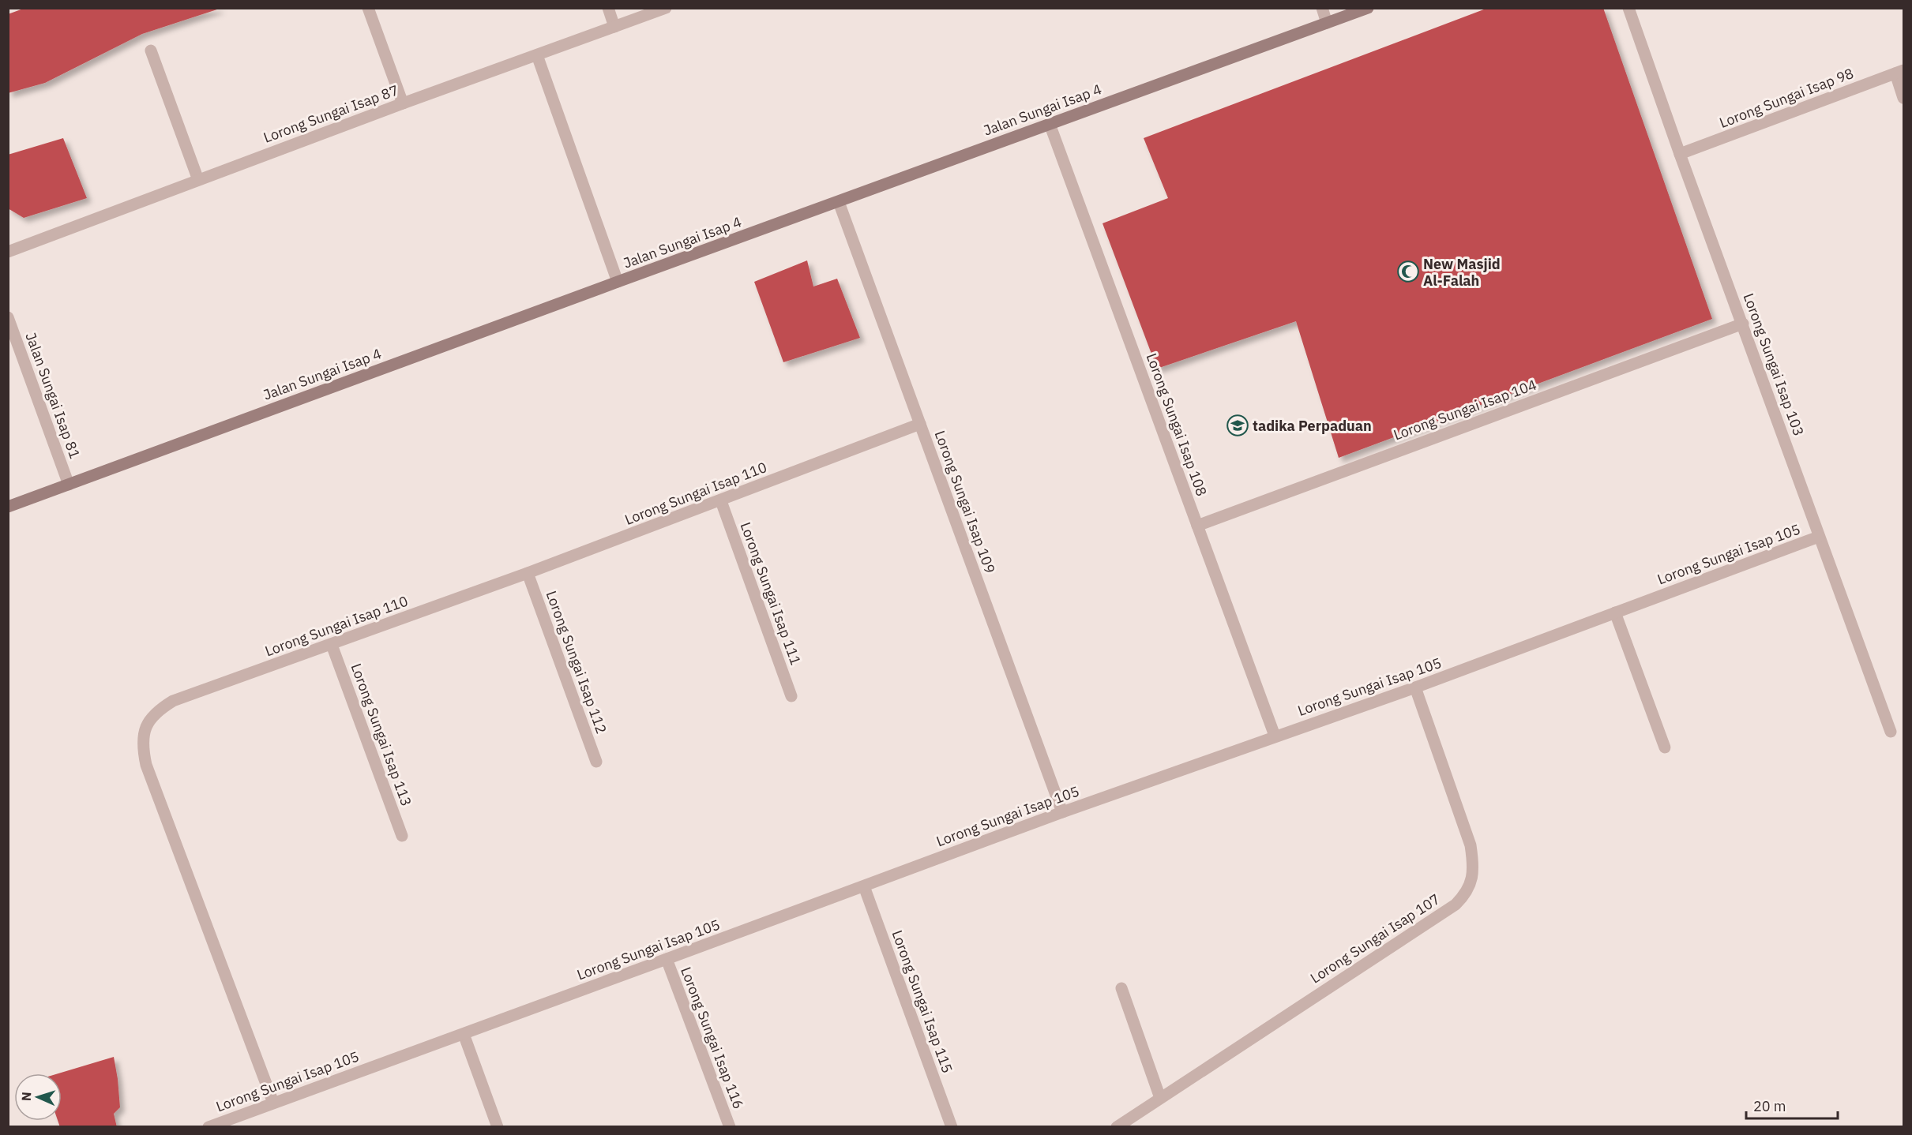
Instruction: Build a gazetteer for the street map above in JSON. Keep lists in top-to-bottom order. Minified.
{"streets":{"street":["Lorong Sungai Isap 98","Jalan Sungai Isap 4","Lorong Sungai Isap 87","Lorong Sungai Isap 103","Jalan Sungai Isap 81","Lorong Sungai Isap 104","Lorong Sungai Isap 108","Lorong Sungai Isap 110","Lorong Sungai Isap 109","Lorong Sungai Isap 105","Lorong Sungai Isap 111","Lorong Sungai Isap 112","Lorong Sungai Isap 113","Lorong Sungai Isap 107","Lorong Sungai Isap 115","Lorong Sungai Isap 116"]},"crossings":[["Lorong Sungai Isap 98","Lorong Sungai Isap 103"],["Jalan Sungai Isap 4","Jalan Sungai Isap 81"],["Jalan Sungai Isap 4","Lorong Sungai Isap 108"],["Jalan Sungai Isap 4","Lorong Sungai Isap 109"],["Lorong Sungai Isap 103","Lorong Sungai Isap 104"],["Lorong Sungai Isap 103","Lorong Sungai Isap 105"],["Lorong Sungai Isap 104","Lorong Sungai Isap 108"],["Lorong Sungai Isap 108","Lorong Sungai Isap 105"],["Lorong Sungai Isap 110","Lorong Sungai Isap 109"],["Lorong Sungai Isap 110","Lorong Sungai Isap 105"],["Lorong Sungai Isap 110","Lorong Sungai Isap 111"],["Lorong Sungai Isap 110","Lorong Sungai Isap 112"],["Lorong Sungai Isap 110","Lorong Sungai Isap 113"],["Lorong Sungai Isap 109","Lorong Sungai Isap 105"],["Lorong Sungai Isap 105","Lorong Sungai Isap 107"],["Lorong Sungai Isap 105","Lorong Sungai Isap 115"],["Lorong Sungai Isap 105","Lorong Sungai Isap 116"]],"places":{"mosque":["New Masjid Al-Falah"],"school or university":["tadika Perpaduan"]},"scale_bar":"20 m","north":"left"}
